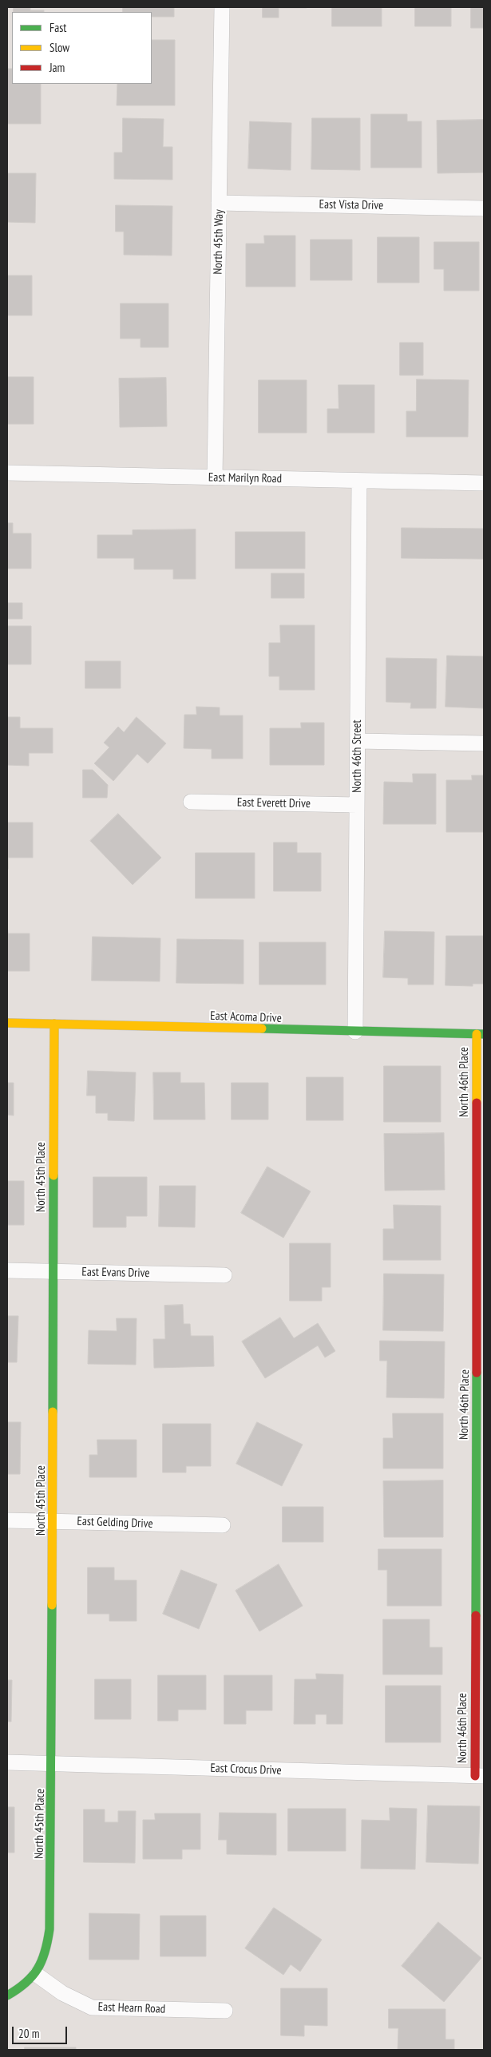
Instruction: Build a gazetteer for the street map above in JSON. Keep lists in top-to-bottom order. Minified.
{"streets":{"street":["East Vista Drive","North 45th Way","East Marilyn Road","North 46th Street","East Everett Drive","East Acoma Drive","North 46th Place","North 45th Place","East Evans Drive","East Gelding Drive","East Crocus Drive","East Hearn Road"]},"crossings":[["East Vista Drive","North 45th Way"],["North 45th Way","East Marilyn Road"],["East Marilyn Road","North 46th Street"],["North 46th Street","East Everett Drive"],["North 46th Street","East Acoma Drive"],["East Acoma Drive","North 46th Place"],["East Acoma Drive","North 45th Place"],["North 46th Place","East Crocus Drive"],["North 45th Place","East Evans Drive"],["North 45th Place","East Gelding Drive"],["North 45th Place","East Crocus Drive"],["North 45th Place","East Hearn Road"]],"legend":["Fast","Slow","Jam"],"scale_bar":"20 m"}
